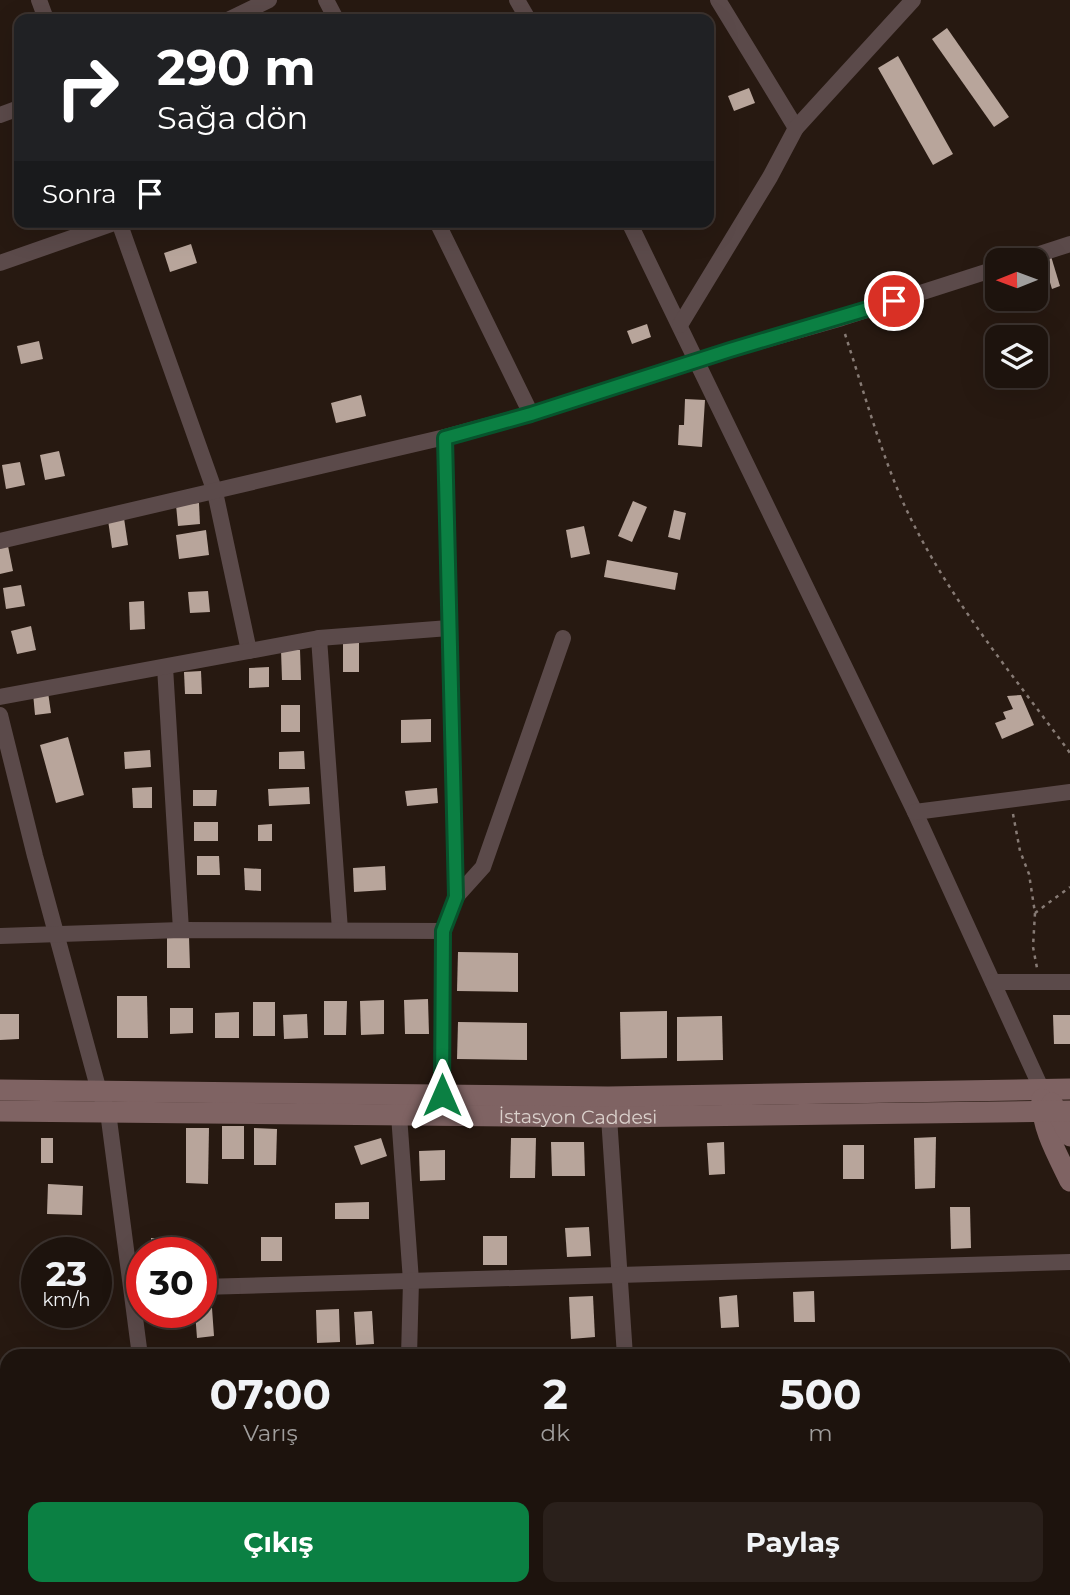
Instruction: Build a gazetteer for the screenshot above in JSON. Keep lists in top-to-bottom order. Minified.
{"streets":{"main road":["İstasyon Caddesi"]},"north":"left","page":{"turn":["290 m","Sağa dön"],"then":"Sonra","speed":"23 km/h","limit":"30","eta":["07:00","Varış","2","dk","500","m"],"buttons":["Çıkış","Paylaş"]}}
